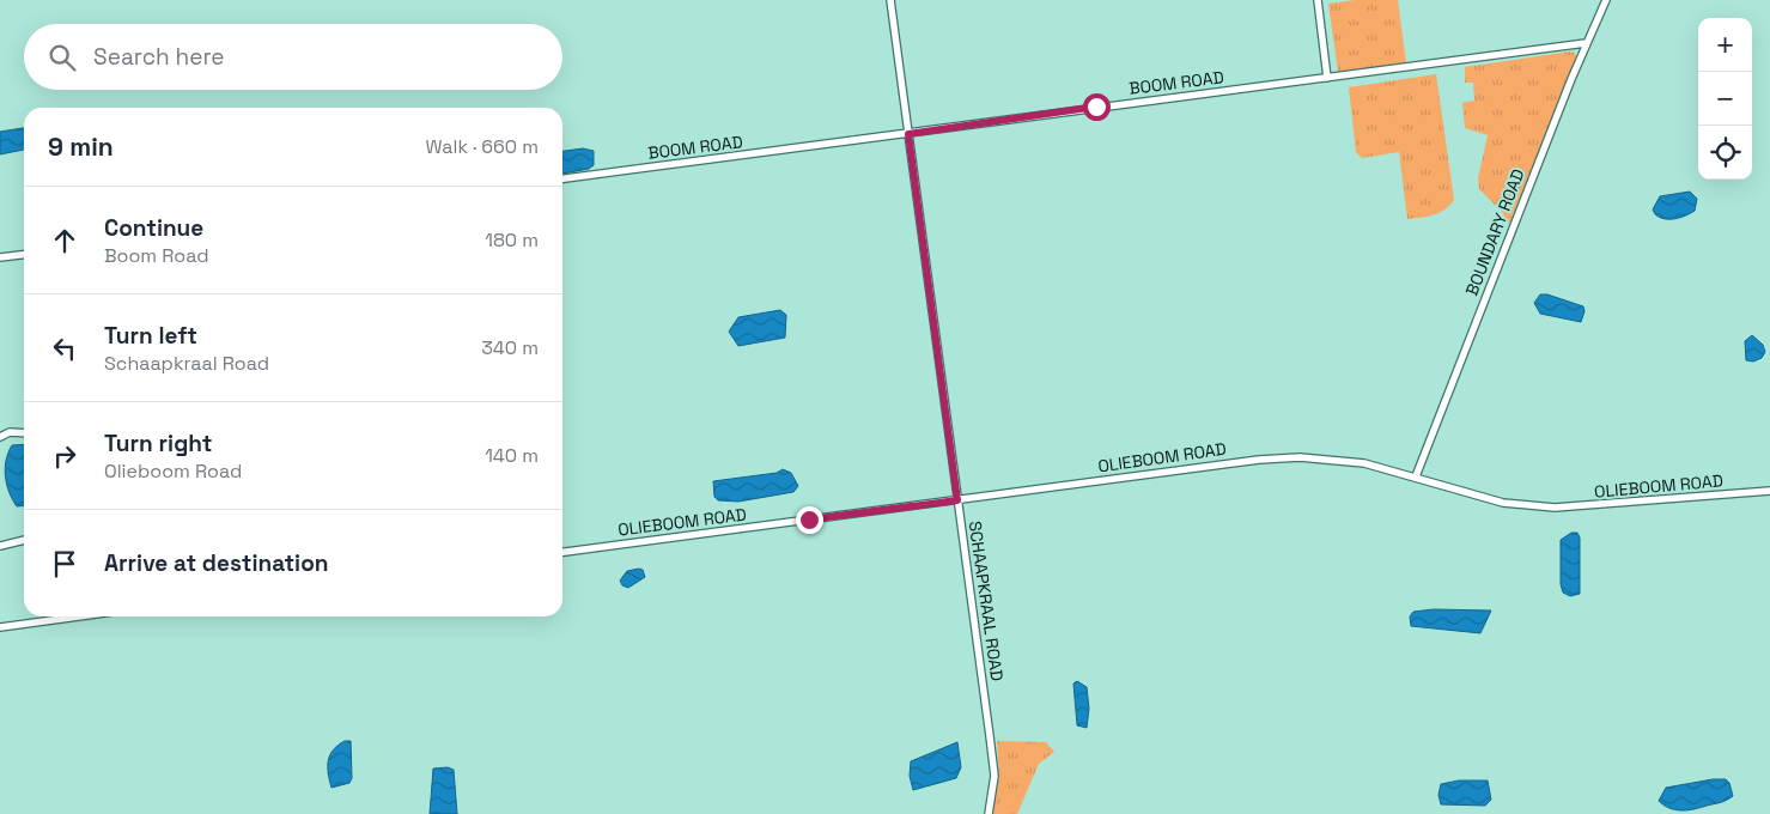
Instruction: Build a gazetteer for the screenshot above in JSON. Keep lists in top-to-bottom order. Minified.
{"streets":{"street":["BOOM ROAD","BOUNDARY ROAD","OLIEBOOM ROAD","SCHAAPKRAAL ROAD"]},"crossings":[["BOOM ROAD","BOUNDARY ROAD"],["BOOM ROAD","SCHAAPKRAAL ROAD"],["BOUNDARY ROAD","OLIEBOOM ROAD"],["OLIEBOOM ROAD","SCHAAPKRAAL ROAD"]],"page":{"map_buttons":["+","−"],"search":"Search here","heading":["9 min","Walk · 660 m"],"list":[["Continue","Boom Road","180 m"],["Turn left","Schaapkraal Road","340 m"],["Turn right","Olieboom Road","140 m"],"Arrive at destination"]}}
